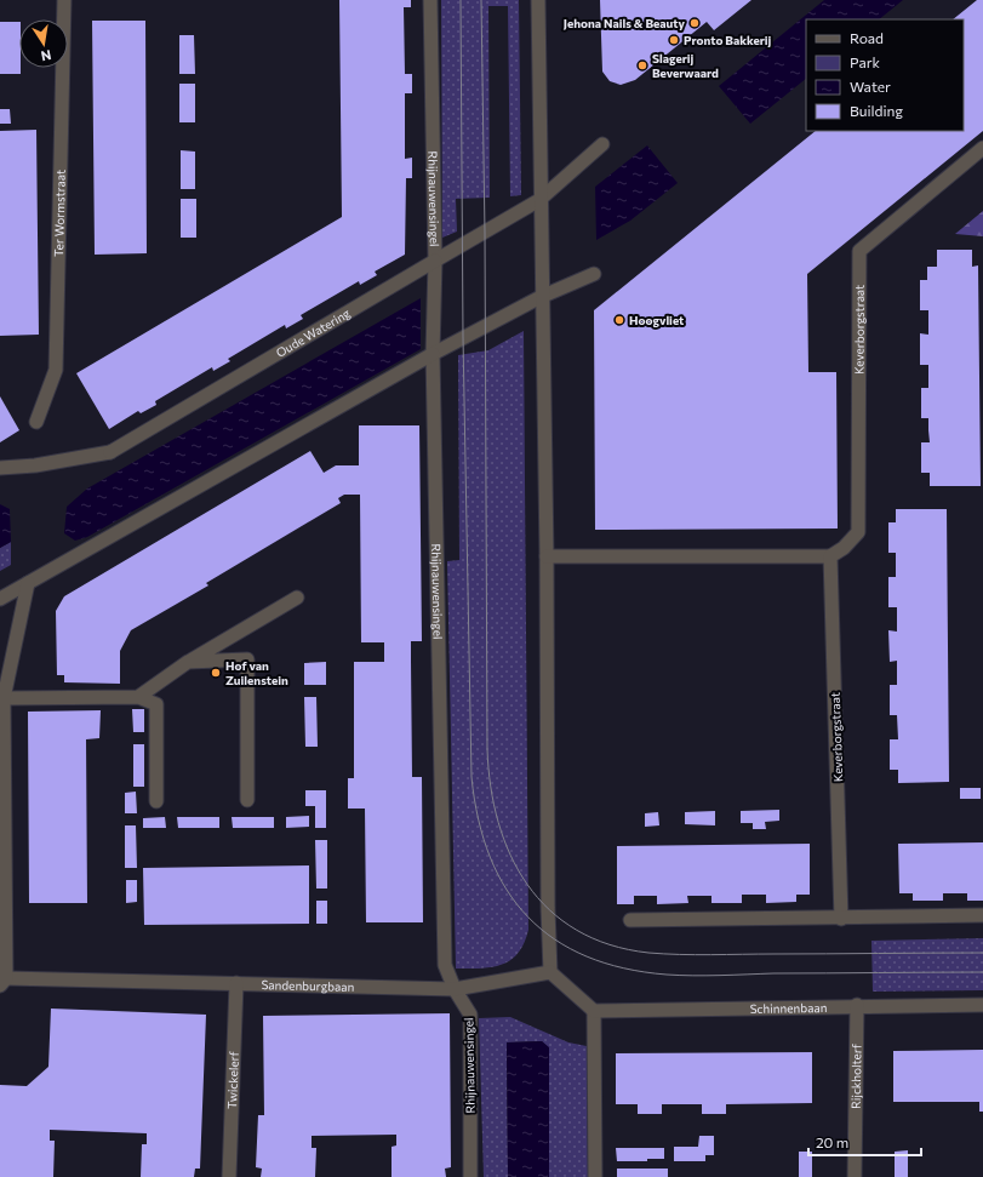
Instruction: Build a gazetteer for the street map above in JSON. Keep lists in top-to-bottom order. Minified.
{"streets":{"street":["Rhijnauwensingel","Ter Wormstraat","Keverborgstraat","Oude Watering","Sandenburgbaan","Schinnenbaan","Rijckholterf","Twickelerf"]},"crossings":[["Rhijnauwensingel","Oude Watering"],["Rhijnauwensingel","Sandenburgbaan"],["Sandenburgbaan","Twickelerf"],["Schinnenbaan","Rijckholterf"]],"places":["Jehona Nails & Beauty","Pronto Bakkerij","Slagerij Beverwaard","Hoogvliet","Hof van Zuilenstein"],"legend":["Road","Park","Water","Building"],"scale_bar":"20 m","north":"bottom"}
